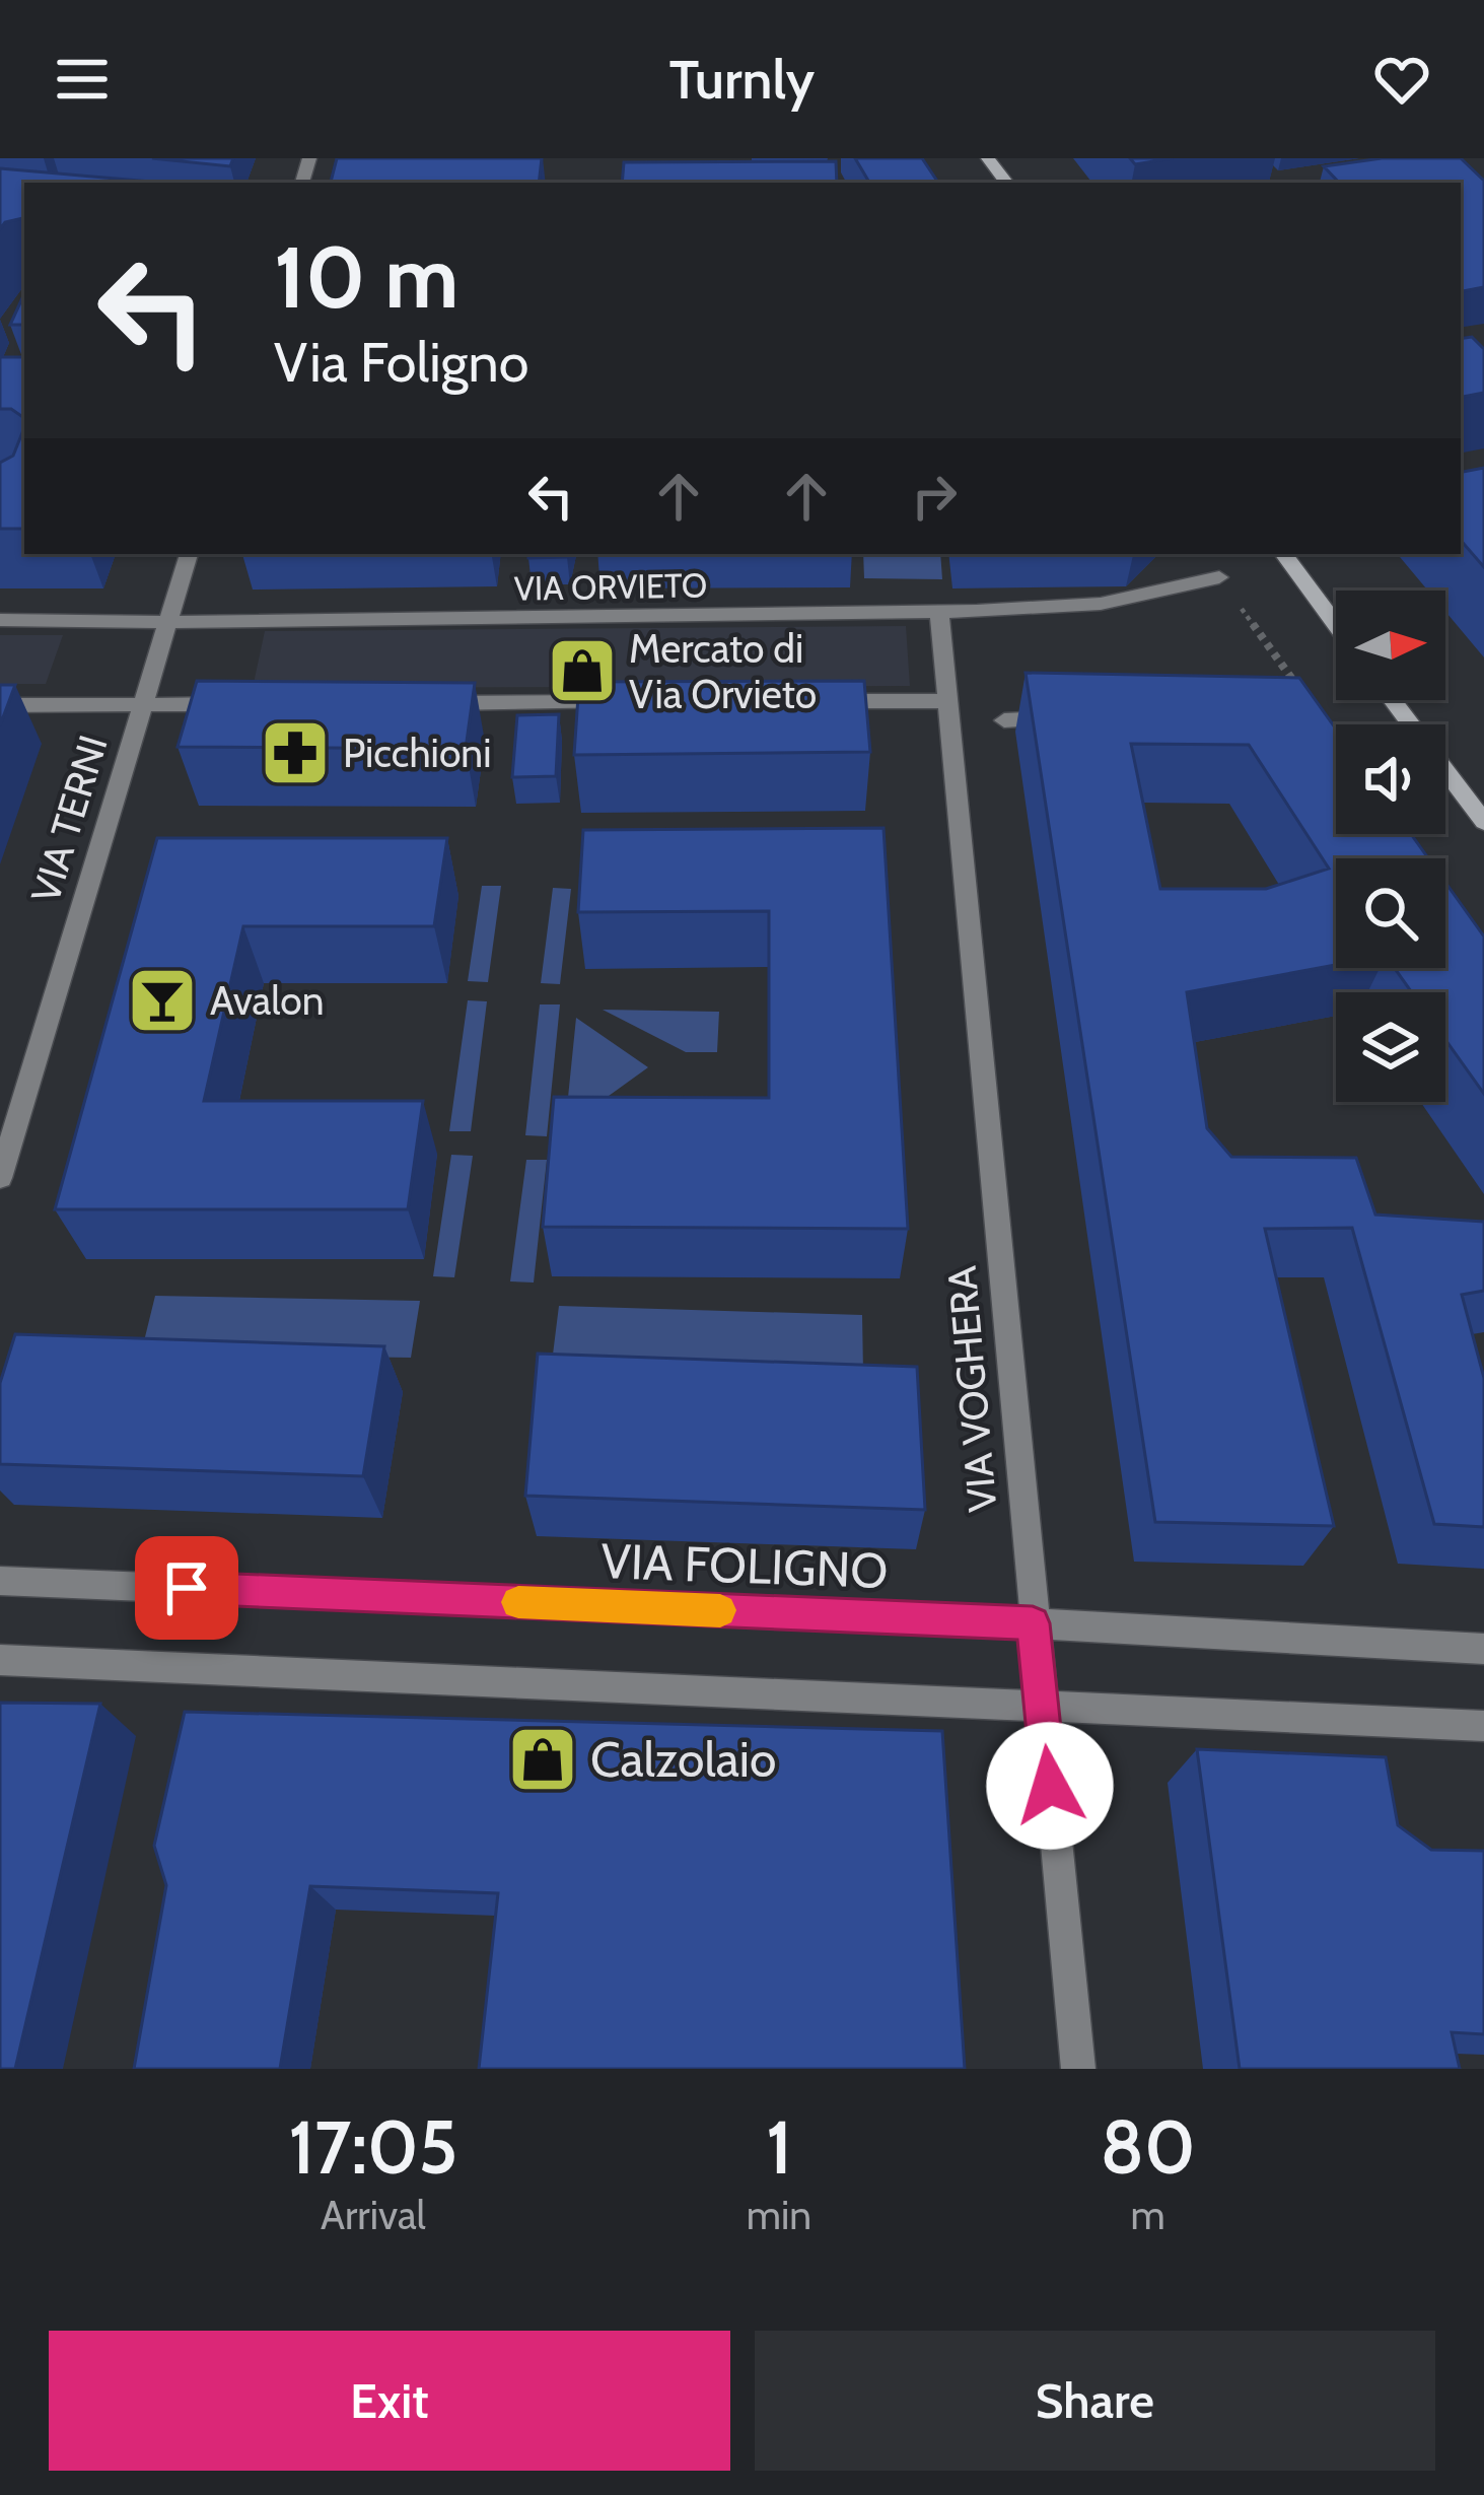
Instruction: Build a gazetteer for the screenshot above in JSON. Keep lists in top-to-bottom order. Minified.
{"streets":{"street":["VIA ORVIETO","VIA TERNI","VIA VOGHERA","VIA FOLIGNO"]},"crossings":[["VIA ORVIETO","VIA TERNI"],["VIA ORVIETO","VIA VOGHERA"],["VIA VOGHERA","VIA FOLIGNO"]],"places":{"shop":["Mercato di Via Orvieto","Calzolaio"],"pharmacy":["Picchioni"],"bar":["Avalon"]},"north":"right","page":{"header":"Turnly","turn":["10 m","Via Foligno"],"eta":["17:05","Arrival","1","min","80","m"],"buttons":["Exit","Share"]}}
